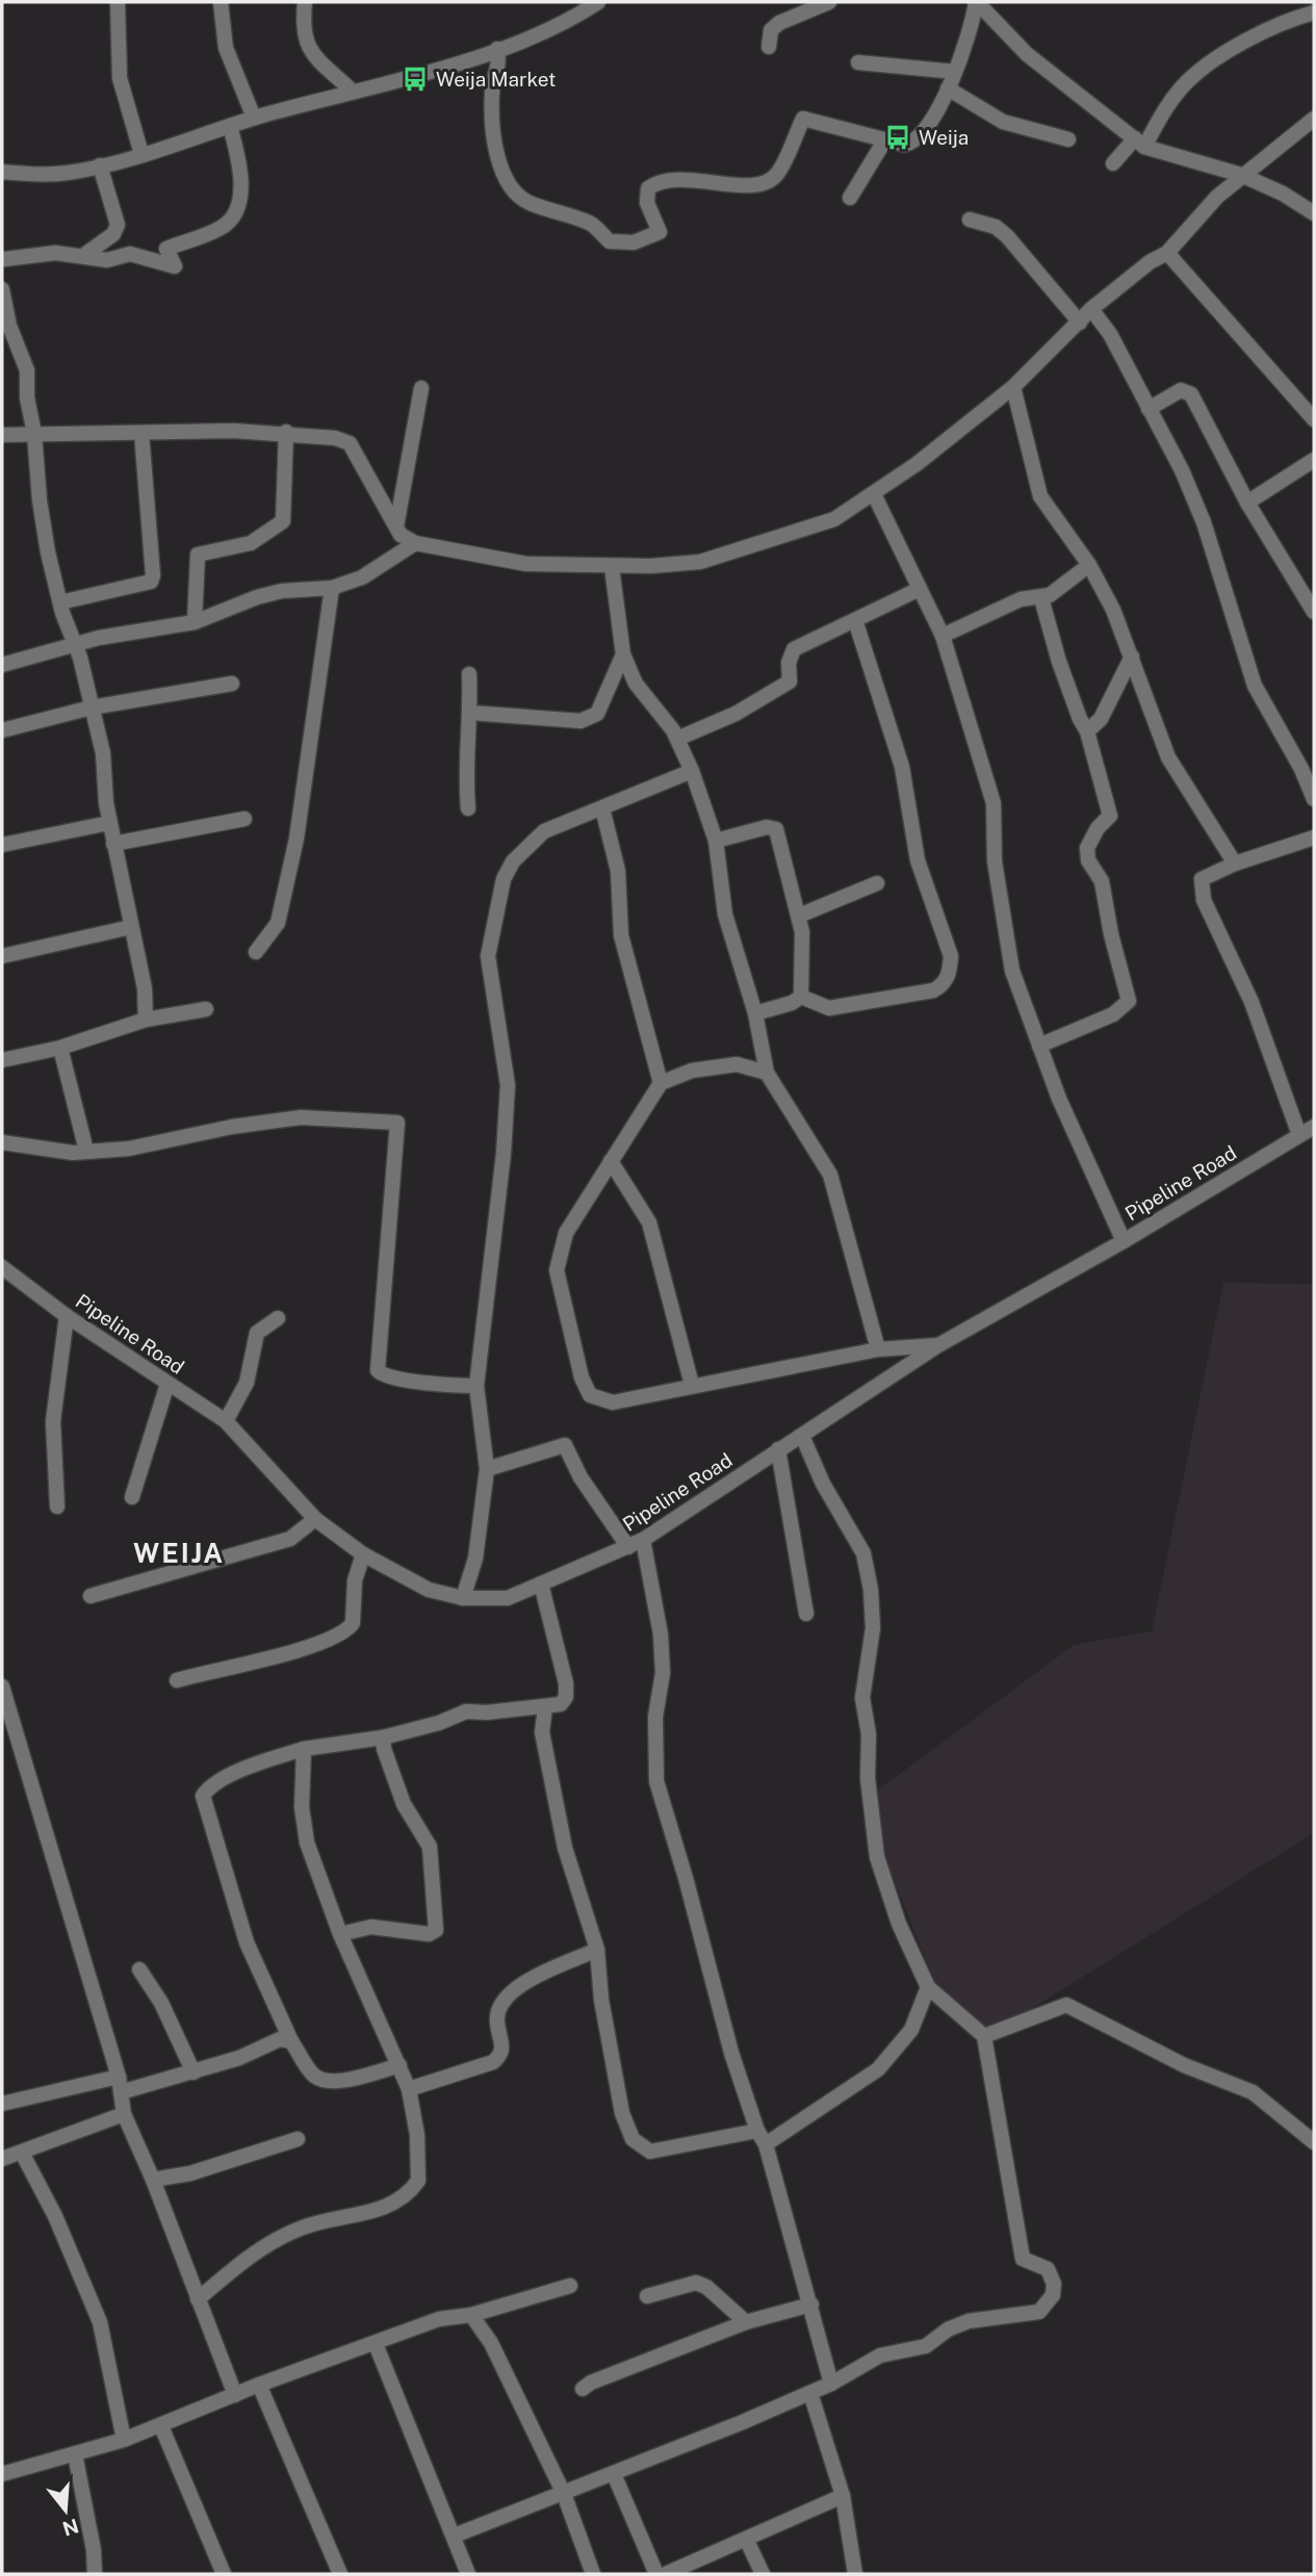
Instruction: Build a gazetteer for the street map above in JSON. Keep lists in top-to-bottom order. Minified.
{"streets":{"street":["Pipeline Road"]},"districts":["WEIJA"],"places":{"bus stop":["Weija Market","Weija"]},"north":"bottom"}
